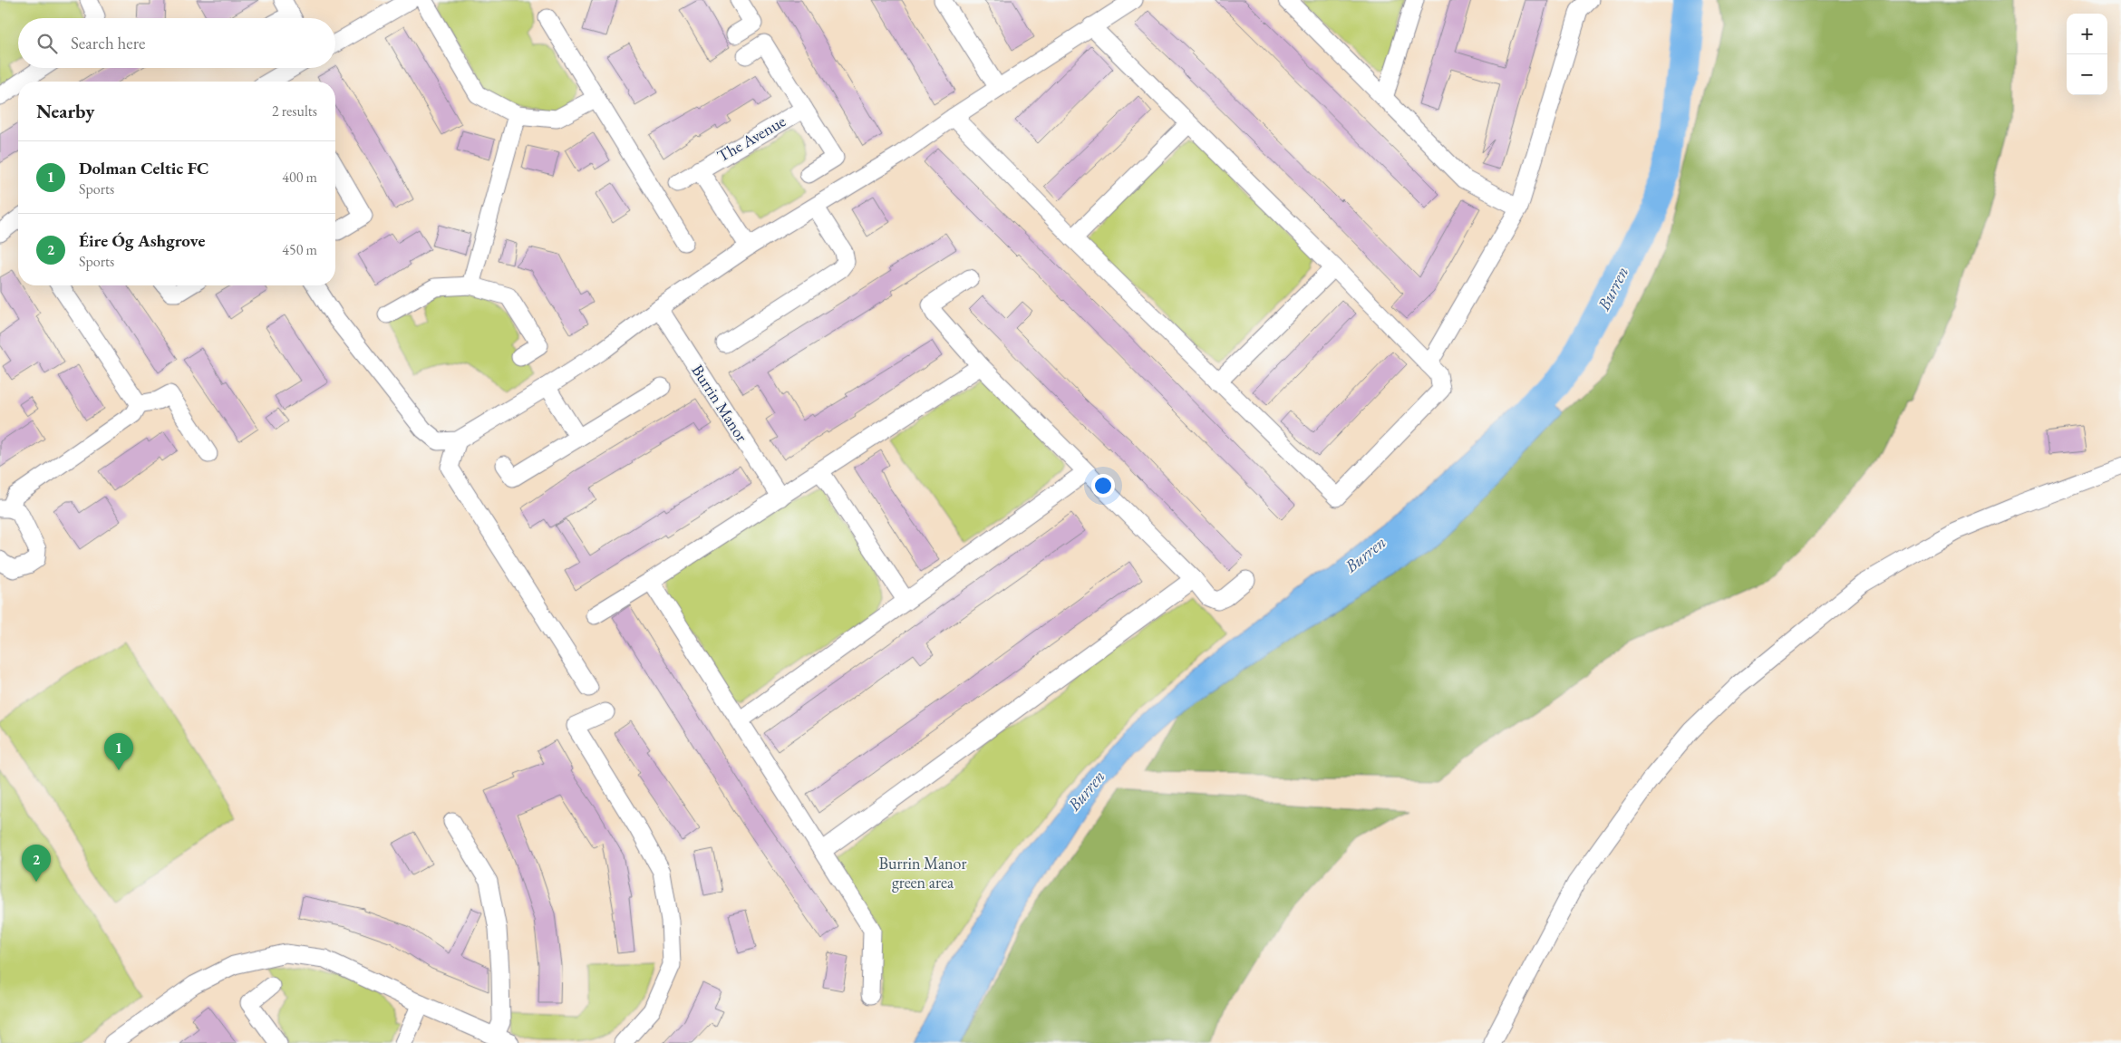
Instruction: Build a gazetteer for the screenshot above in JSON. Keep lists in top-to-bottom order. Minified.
{"streets":{"street":["The Avenue","Burrin Manor"]},"water":["Burren"],"parks":["Burrin Manor green area"],"page":{"map_buttons":["+","−"],"search":"Search here","heading":["Nearby","2 results"],"list":[{"mark":"1","name":"Dolman Celtic FC","note":"Sports","value":"400 m"},{"mark":"2","name":"Éire Óg Ashgrove","note":"Sports","value":"450 m"}],"pins":["1","2"]}}
